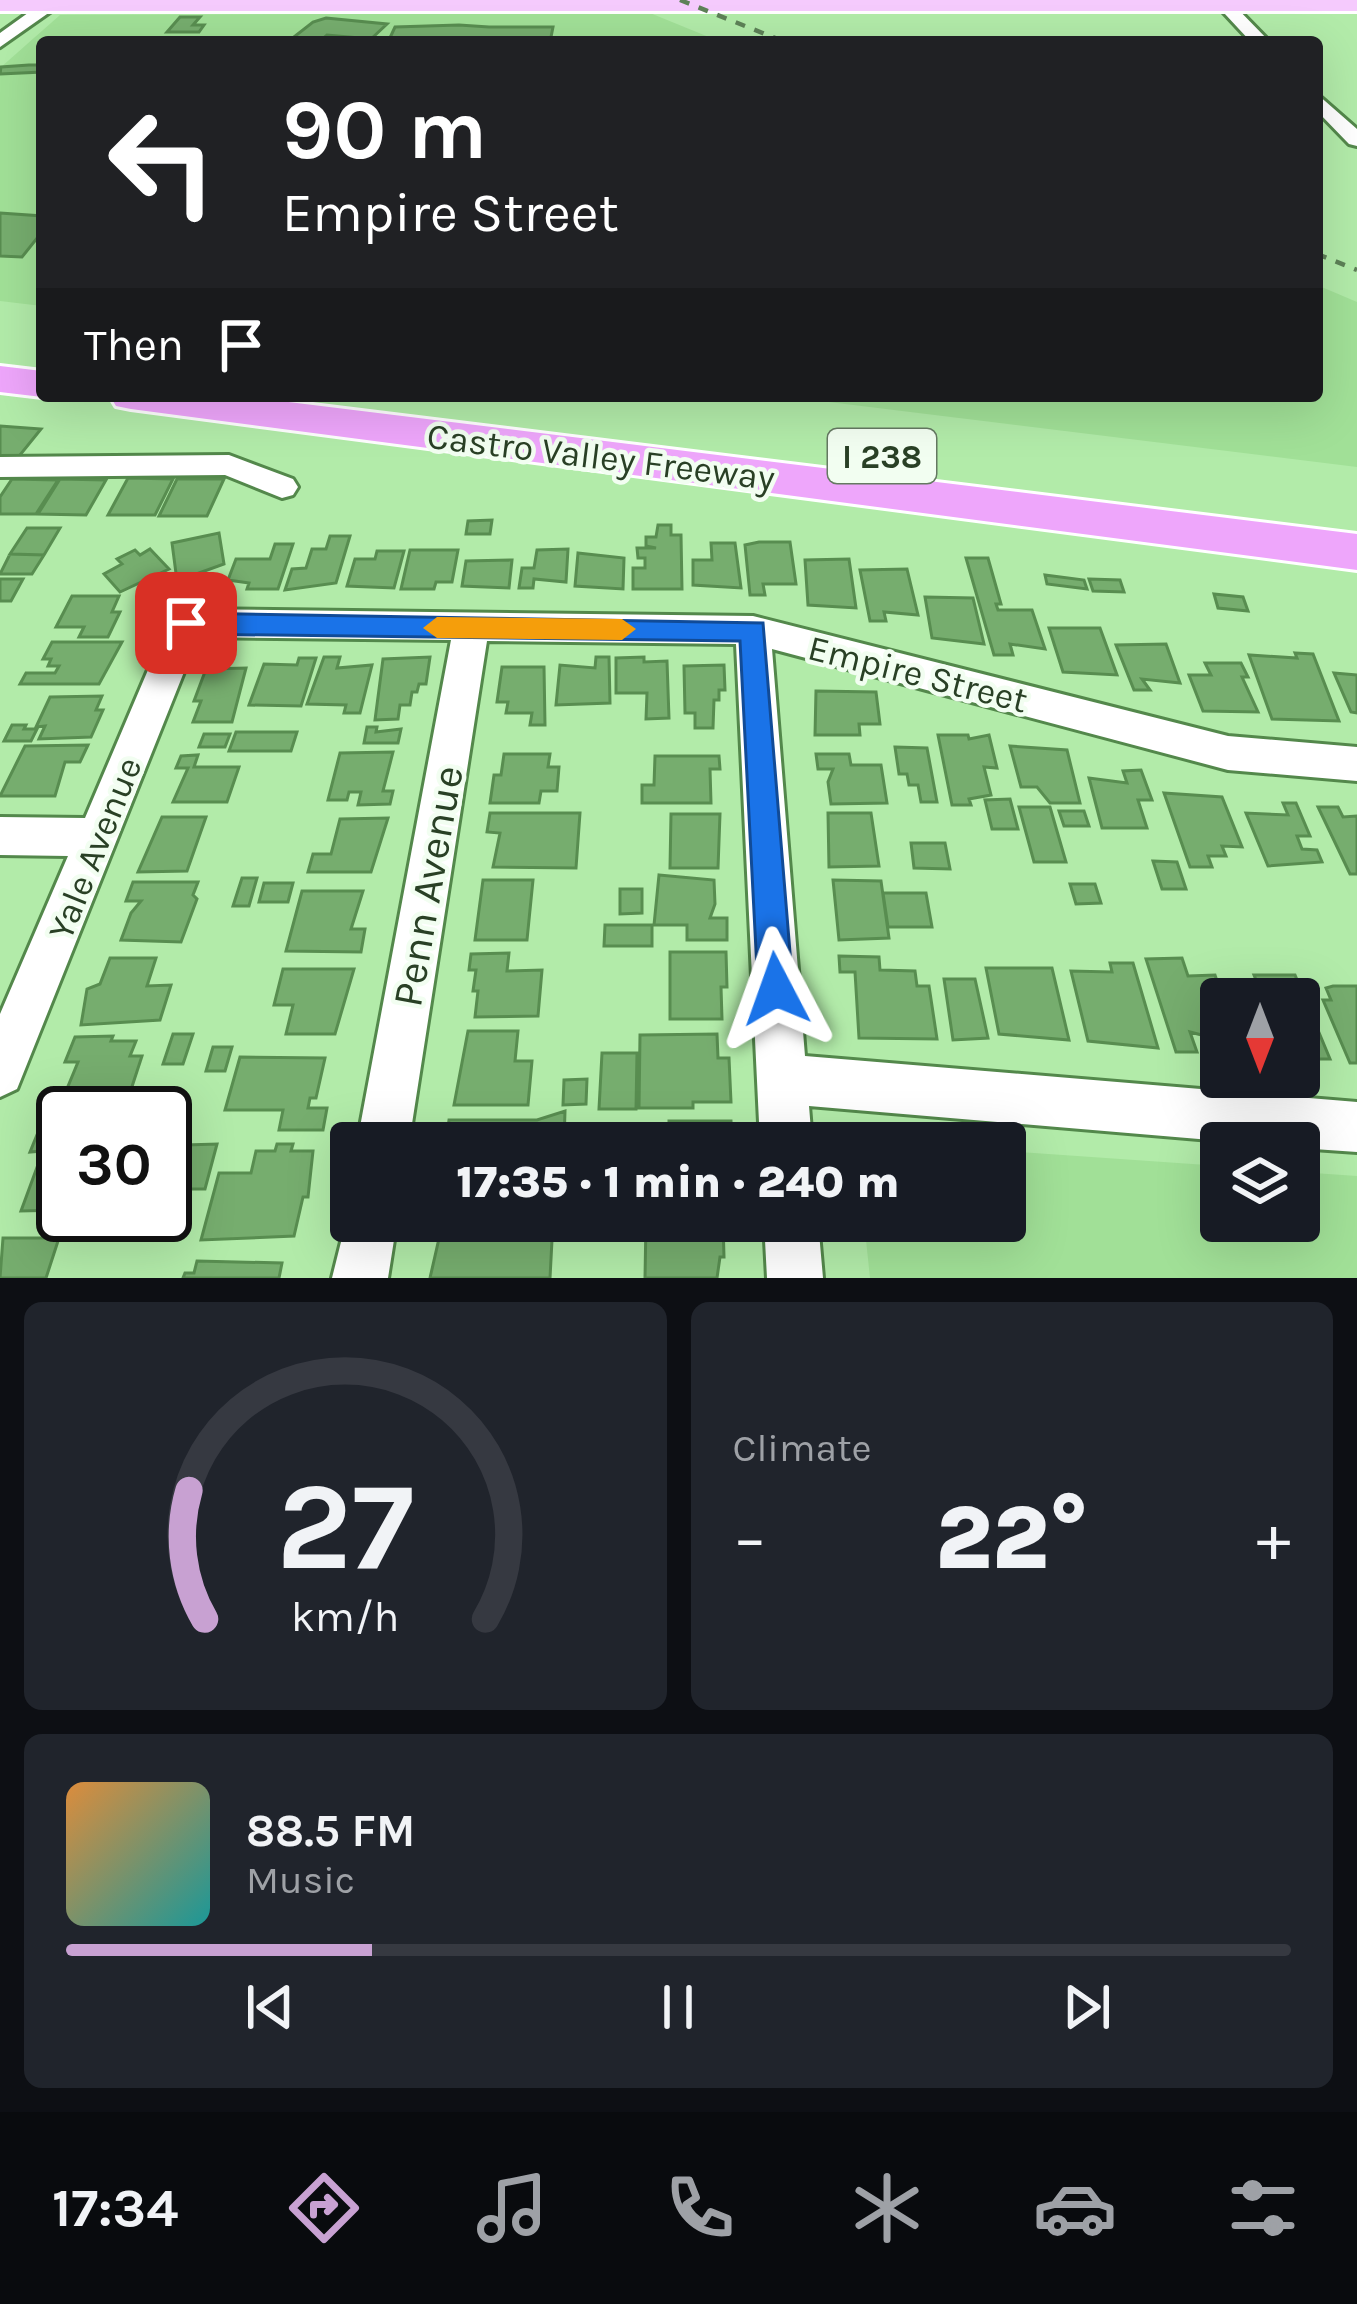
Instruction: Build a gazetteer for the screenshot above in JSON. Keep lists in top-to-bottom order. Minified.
{"streets":{"highway":["Castro Valley Freeway","I 238"],"street":["Empire Street","Yale Avenue","Penn Avenue"]},"crossings":[["Empire Street","Yale Avenue"],["Empire Street","Penn Avenue"]],"north":"bottom","page":{"turn":["90 m","Empire Street"],"then":"Then","limit":"30","trip":"17:35 · 1 min · 240 m","tile":"Climate","heat":["−","22°","+"],"song":["88.5 FM","Music"],"tabs":"17:34","gauge":["27","km/h"]}}
